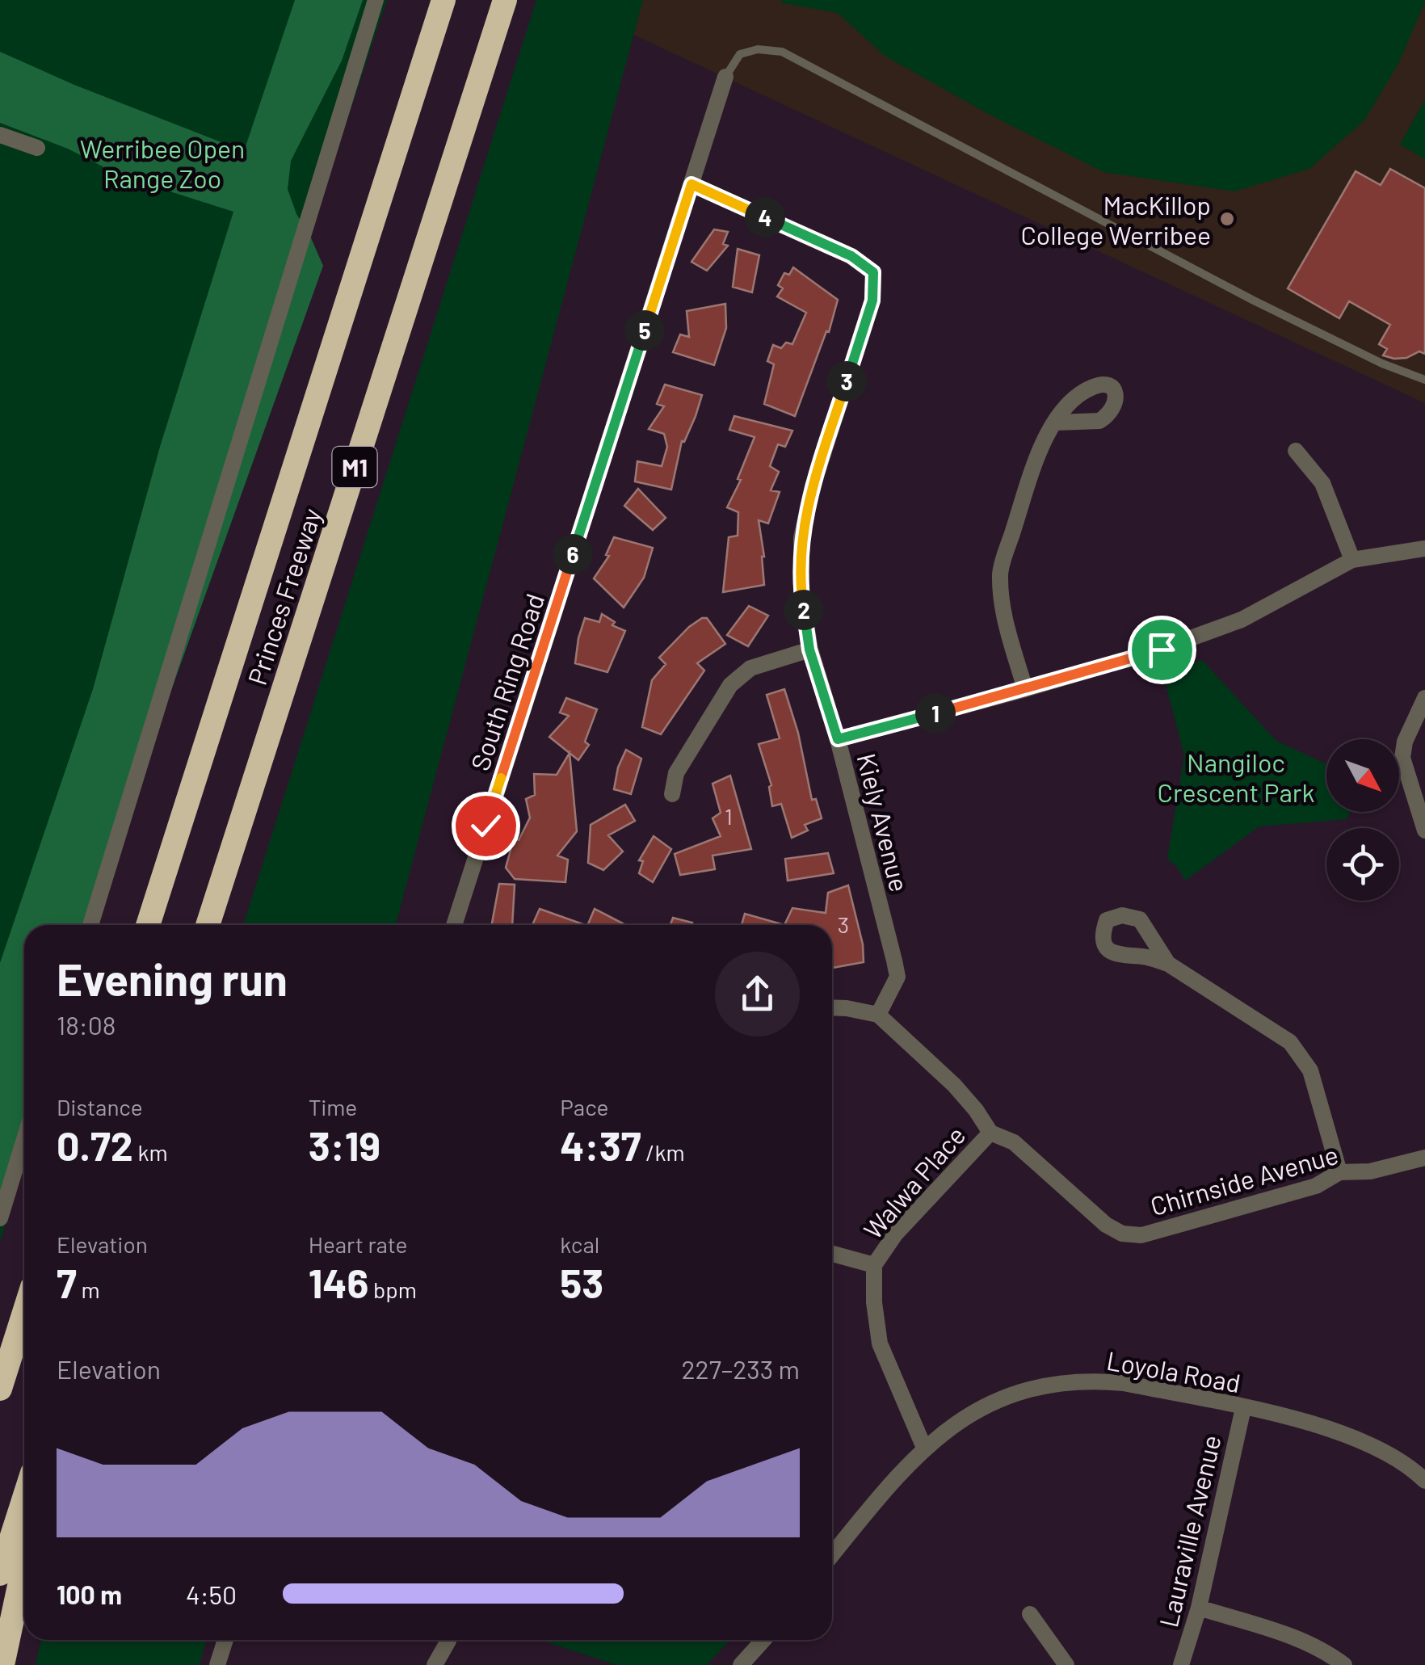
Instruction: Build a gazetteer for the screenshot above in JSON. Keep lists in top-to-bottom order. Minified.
{"streets":{"highway":["M1","Princes Freeway"],"street":["South Ring Road","Kiely Avenue","Chirnside Avenue","Walwa Place","Loyola Road","Lauraville Avenue"]},"crossings":[["South Ring Road","Kiely Avenue"],["Kiely Avenue","Chirnside Avenue"],["Chirnside Avenue","Walwa Place"],["Walwa Place","Loyola Road"],["Loyola Road","Lauraville Avenue"]],"parks":["Werribee Open Range Zoo","Nangiloc Crescent Park"],"places":["MacKillop College Werribee"],"house_numbers":["1","3"],"north":"bottom right","page":{"pins":["4","5","3","6","2","1"],"heading":["Evening run","18:08"],"stats":[["Distance","0.72 km"],["Time","3:19"],["Pace","4:37 /km"],["Elevation","7 m"],["Heart rate","146 bpm"],["kcal","53"]],"chart":["Elevation","227–233 m"],"list":[{"name":"100 m","note":"4:50"}]}}
